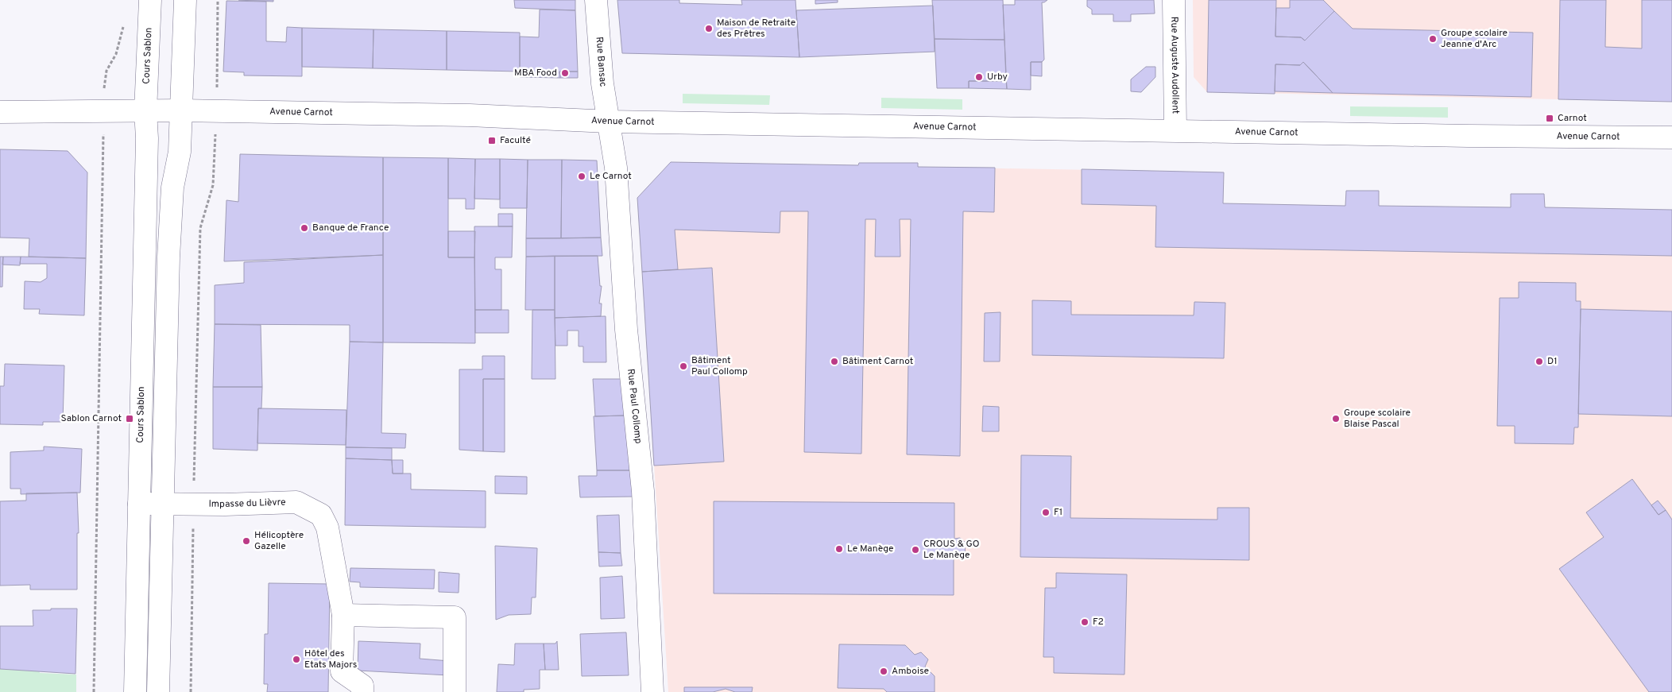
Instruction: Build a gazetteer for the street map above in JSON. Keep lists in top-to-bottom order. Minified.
{"streets":{"street":["Cours Sablon","Rue Bansac","Rue Auguste Audollent","Avenue Carnot","Rue Paul Collomp","Impasse du Lièvre"]},"crossings":[["Cours Sablon","Impasse du Lièvre"],["Rue Bansac","Avenue Carnot"],["Rue Bansac","Rue Paul Collomp"],["Rue Auguste Audollent","Avenue Carnot"],["Avenue Carnot","Rue Paul Collomp"]],"places":{"other":["Maison de Retraite des Prêtres","Groupe scolaire Jeanne d'Arc","MBA Food","Urby","Le Carnot","Banque de France","Bâtiment Carnot","D1","Bâtiment Paul Collomp","Groupe scolaire Blaise Pascal","F1","Hélicoptère Gazelle","Le Manège","CROUS & GO Le Manège","F2","Hôtel des Etats Majors","Amboise"],"transit":["Carnot","Faculté","Sablon Carnot"]}}
